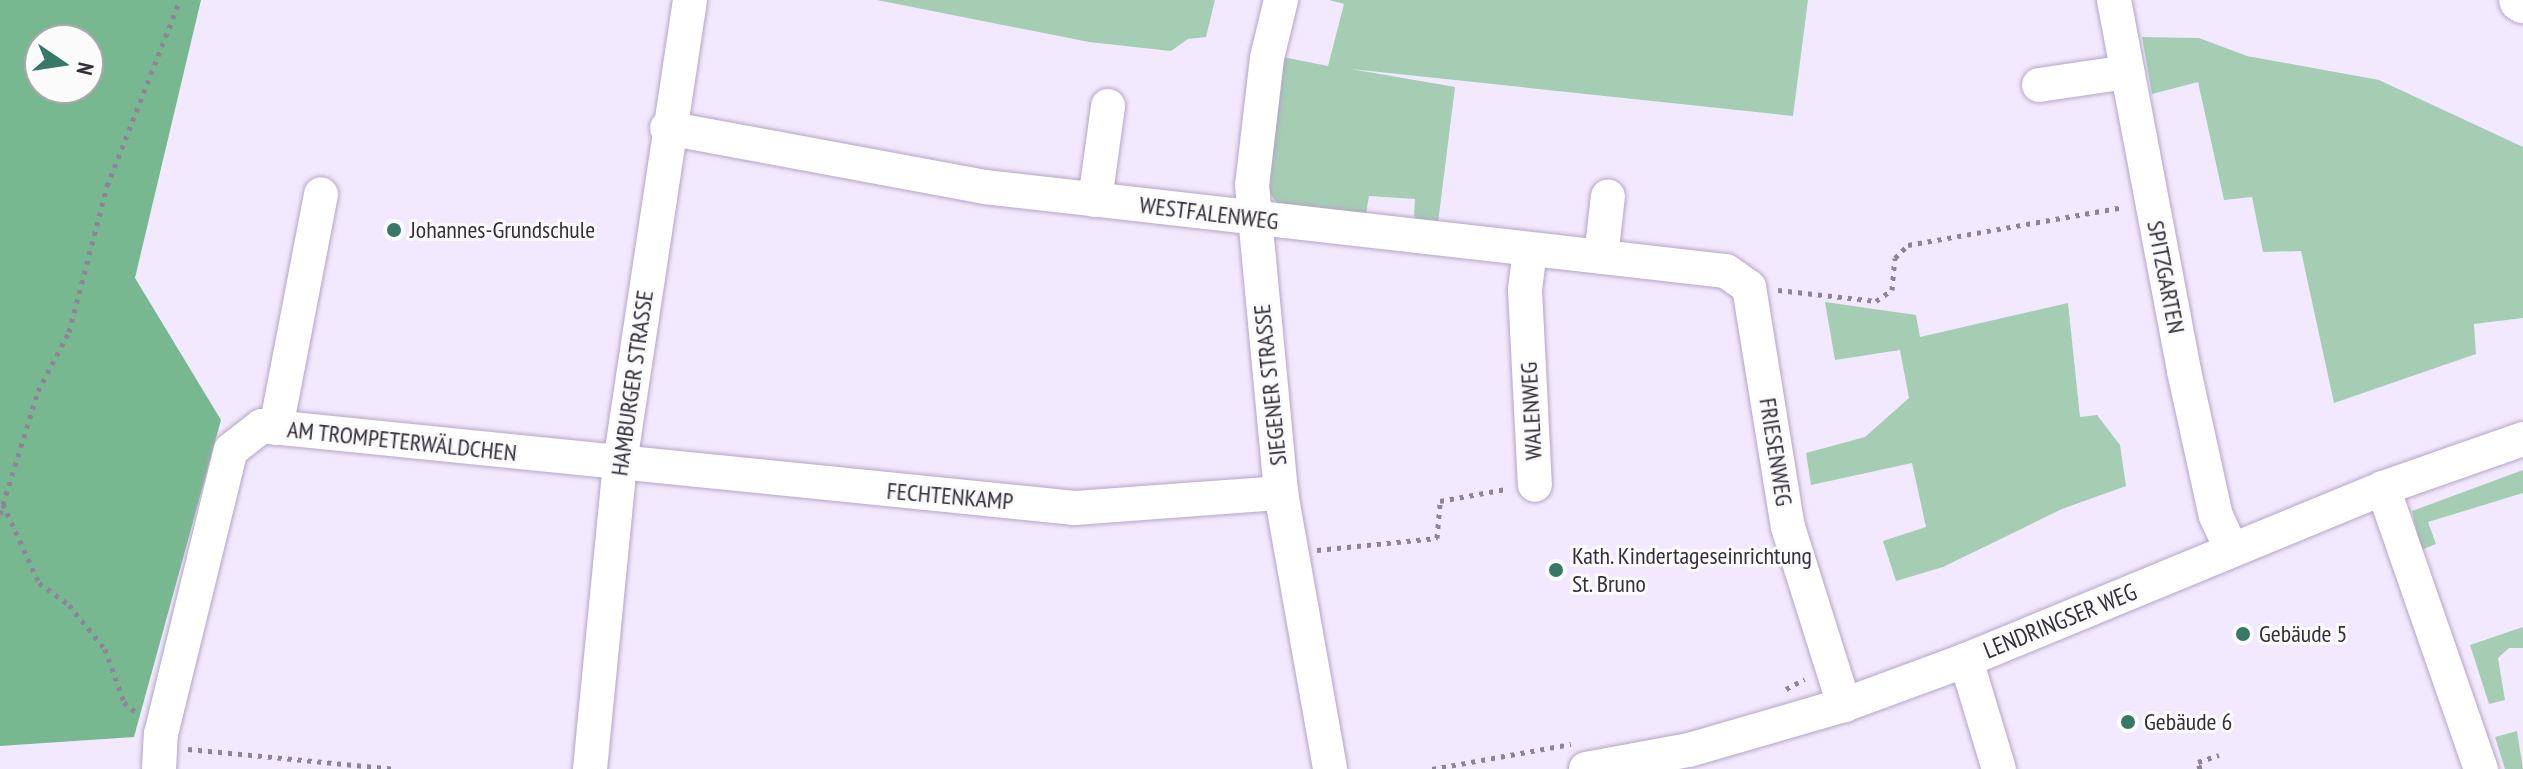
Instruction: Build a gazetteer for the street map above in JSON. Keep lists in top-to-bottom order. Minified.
{"streets":{"street":["WESTFALENWEG","SPITZGARTEN","HAMBURGER STRASSE","SIEGENER STRASSE","WALENWEG","AM TROMPETERWÄLDCHEN","FRIESENWEG","FECHTENKAMP","LENDRINGSER WEG"]},"crossings":[["WESTFALENWEG","HAMBURGER STRASSE"],["WESTFALENWEG","SIEGENER STRASSE"],["WESTFALENWEG","WALENWEG"],["WESTFALENWEG","FRIESENWEG"],["SPITZGARTEN","LENDRINGSER WEG"],["HAMBURGER STRASSE","AM TROMPETERWÄLDCHEN"],["HAMBURGER STRASSE","FECHTENKAMP"],["SIEGENER STRASSE","WALENWEG"],["SIEGENER STRASSE","FECHTENKAMP"],["AM TROMPETERWÄLDCHEN","FECHTENKAMP"],["FRIESENWEG","LENDRINGSER WEG"]],"places":["Johannes-Grundschule","Kath. Kindertageseinrichtung St. Bruno","Gebäude 5","Gebäude 6"],"north":"right"}
